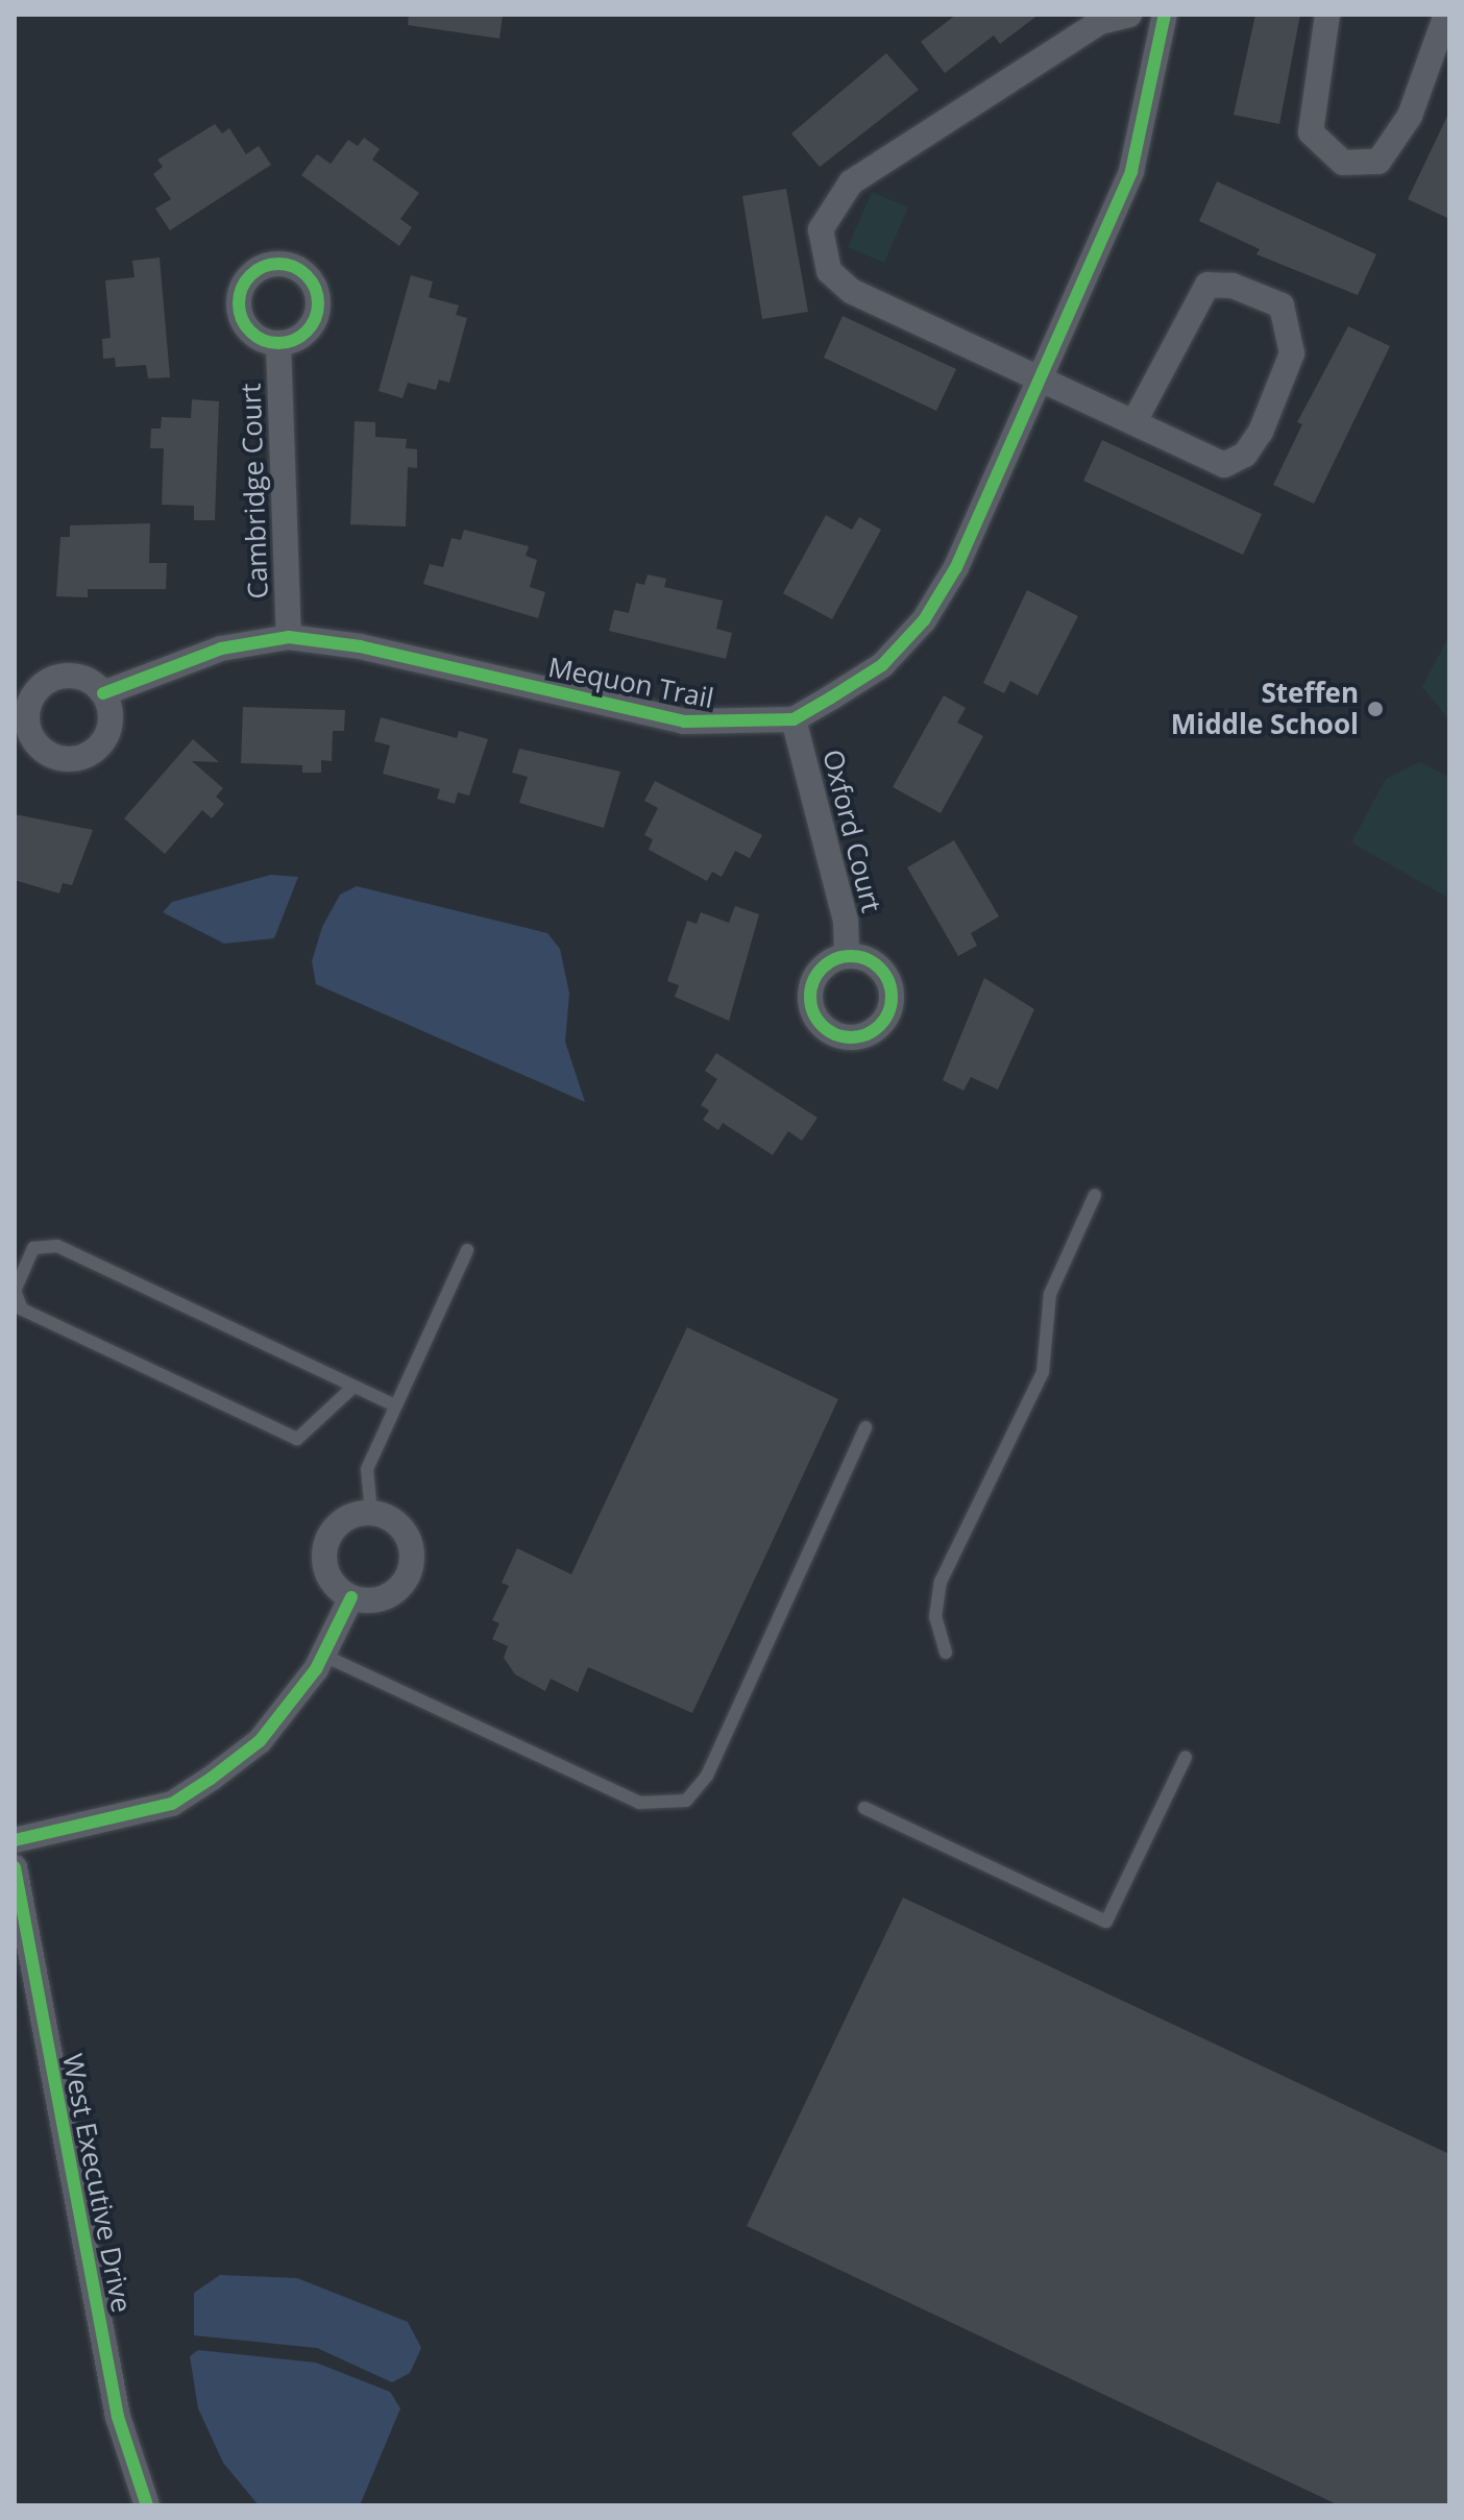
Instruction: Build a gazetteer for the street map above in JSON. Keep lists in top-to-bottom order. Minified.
{"streets":{"street":["Cambridge Court","Mequon Trail","Oxford Court","West Executive Drive"]},"crossings":[["Cambridge Court","Mequon Trail"],["Mequon Trail","Oxford Court"]],"places":["Steffen Middle School"]}
